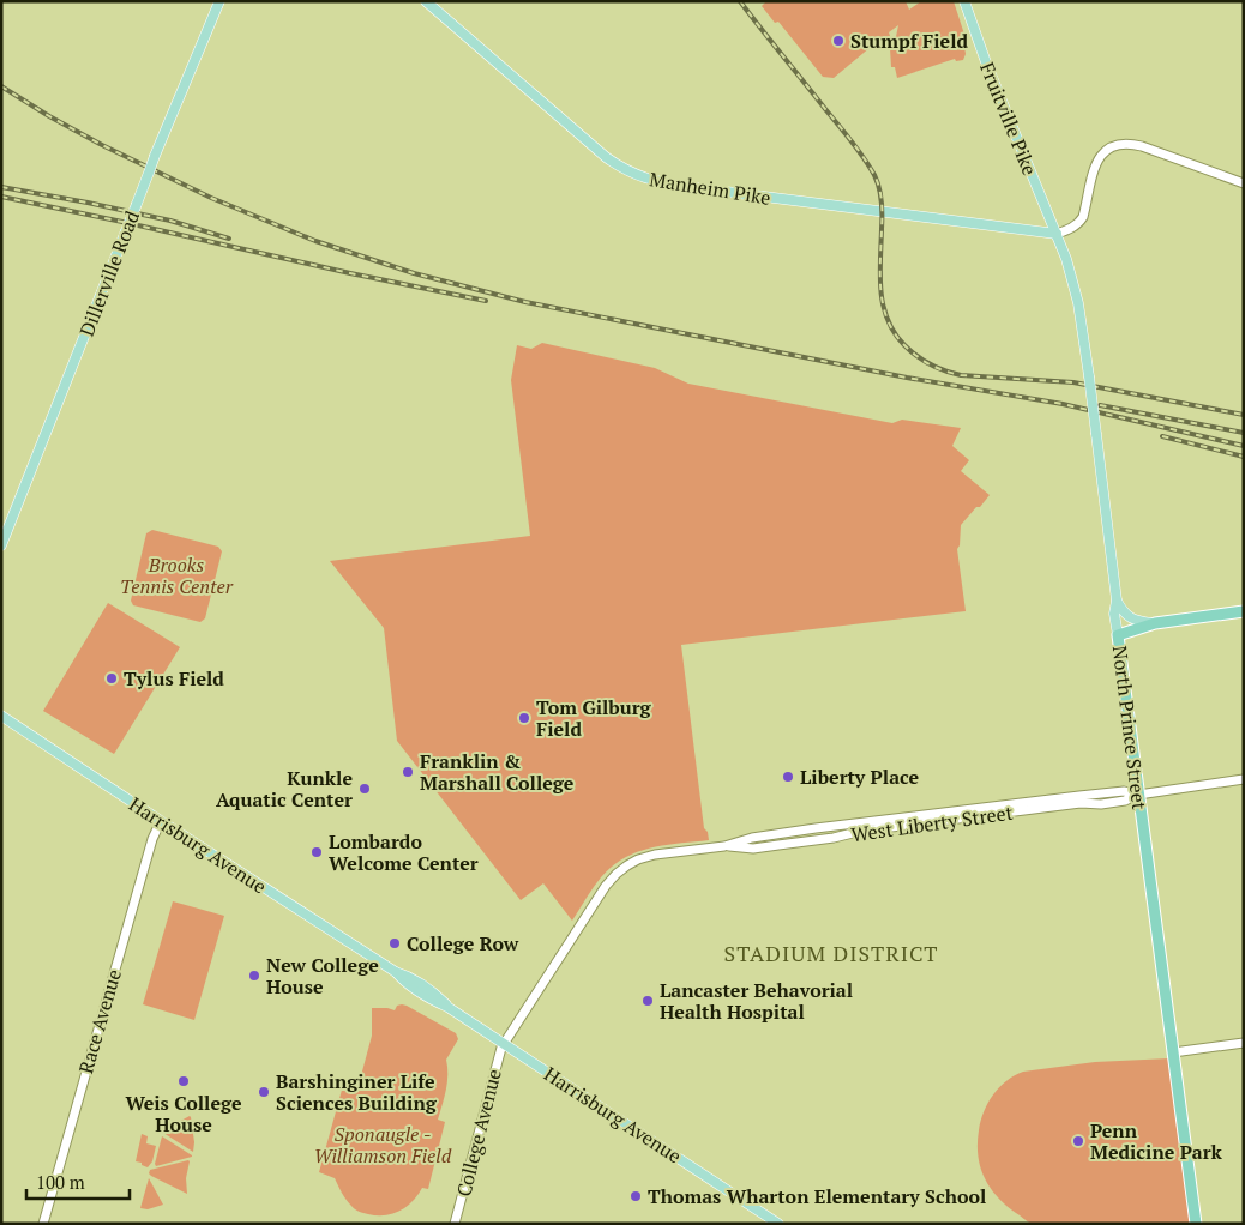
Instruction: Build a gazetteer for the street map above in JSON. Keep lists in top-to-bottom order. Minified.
{"streets":{"highway":["North Prince Street"],"main road":["Fruitville Pike","Manheim Pike","Dillerville Road","West Liberty Street","Harrisburg Avenue","Race Avenue","College Avenue"]},"crossings":[["Fruitville Pike","Manheim Pike"],["Fruitville Pike","North Prince Street"],["Manheim Pike","North Prince Street"],["North Prince Street","West Liberty Street"],["West Liberty Street","Harrisburg Avenue"],["West Liberty Street","College Avenue"],["Harrisburg Avenue","Race Avenue"],["Harrisburg Avenue","College Avenue"]],"districts":["STADIUM DISTRICT"],"parks":["Brooks Tennis Center","Sponaugle - Williamson Field"],"places":["Stumpf Field","Tylus Field","Tom Gilburg Field","Franklin & Marshall College","Liberty Place","Kunkle Aquatic Center","Lombardo Welcome Center","College Row","New College House","Lancaster Behavorial Health Hospital","Weis College House","Barshinginer Life Sciences Building","Penn Medicine Park","Thomas Wharton Elementary School"],"scale_bar":"100 m"}
